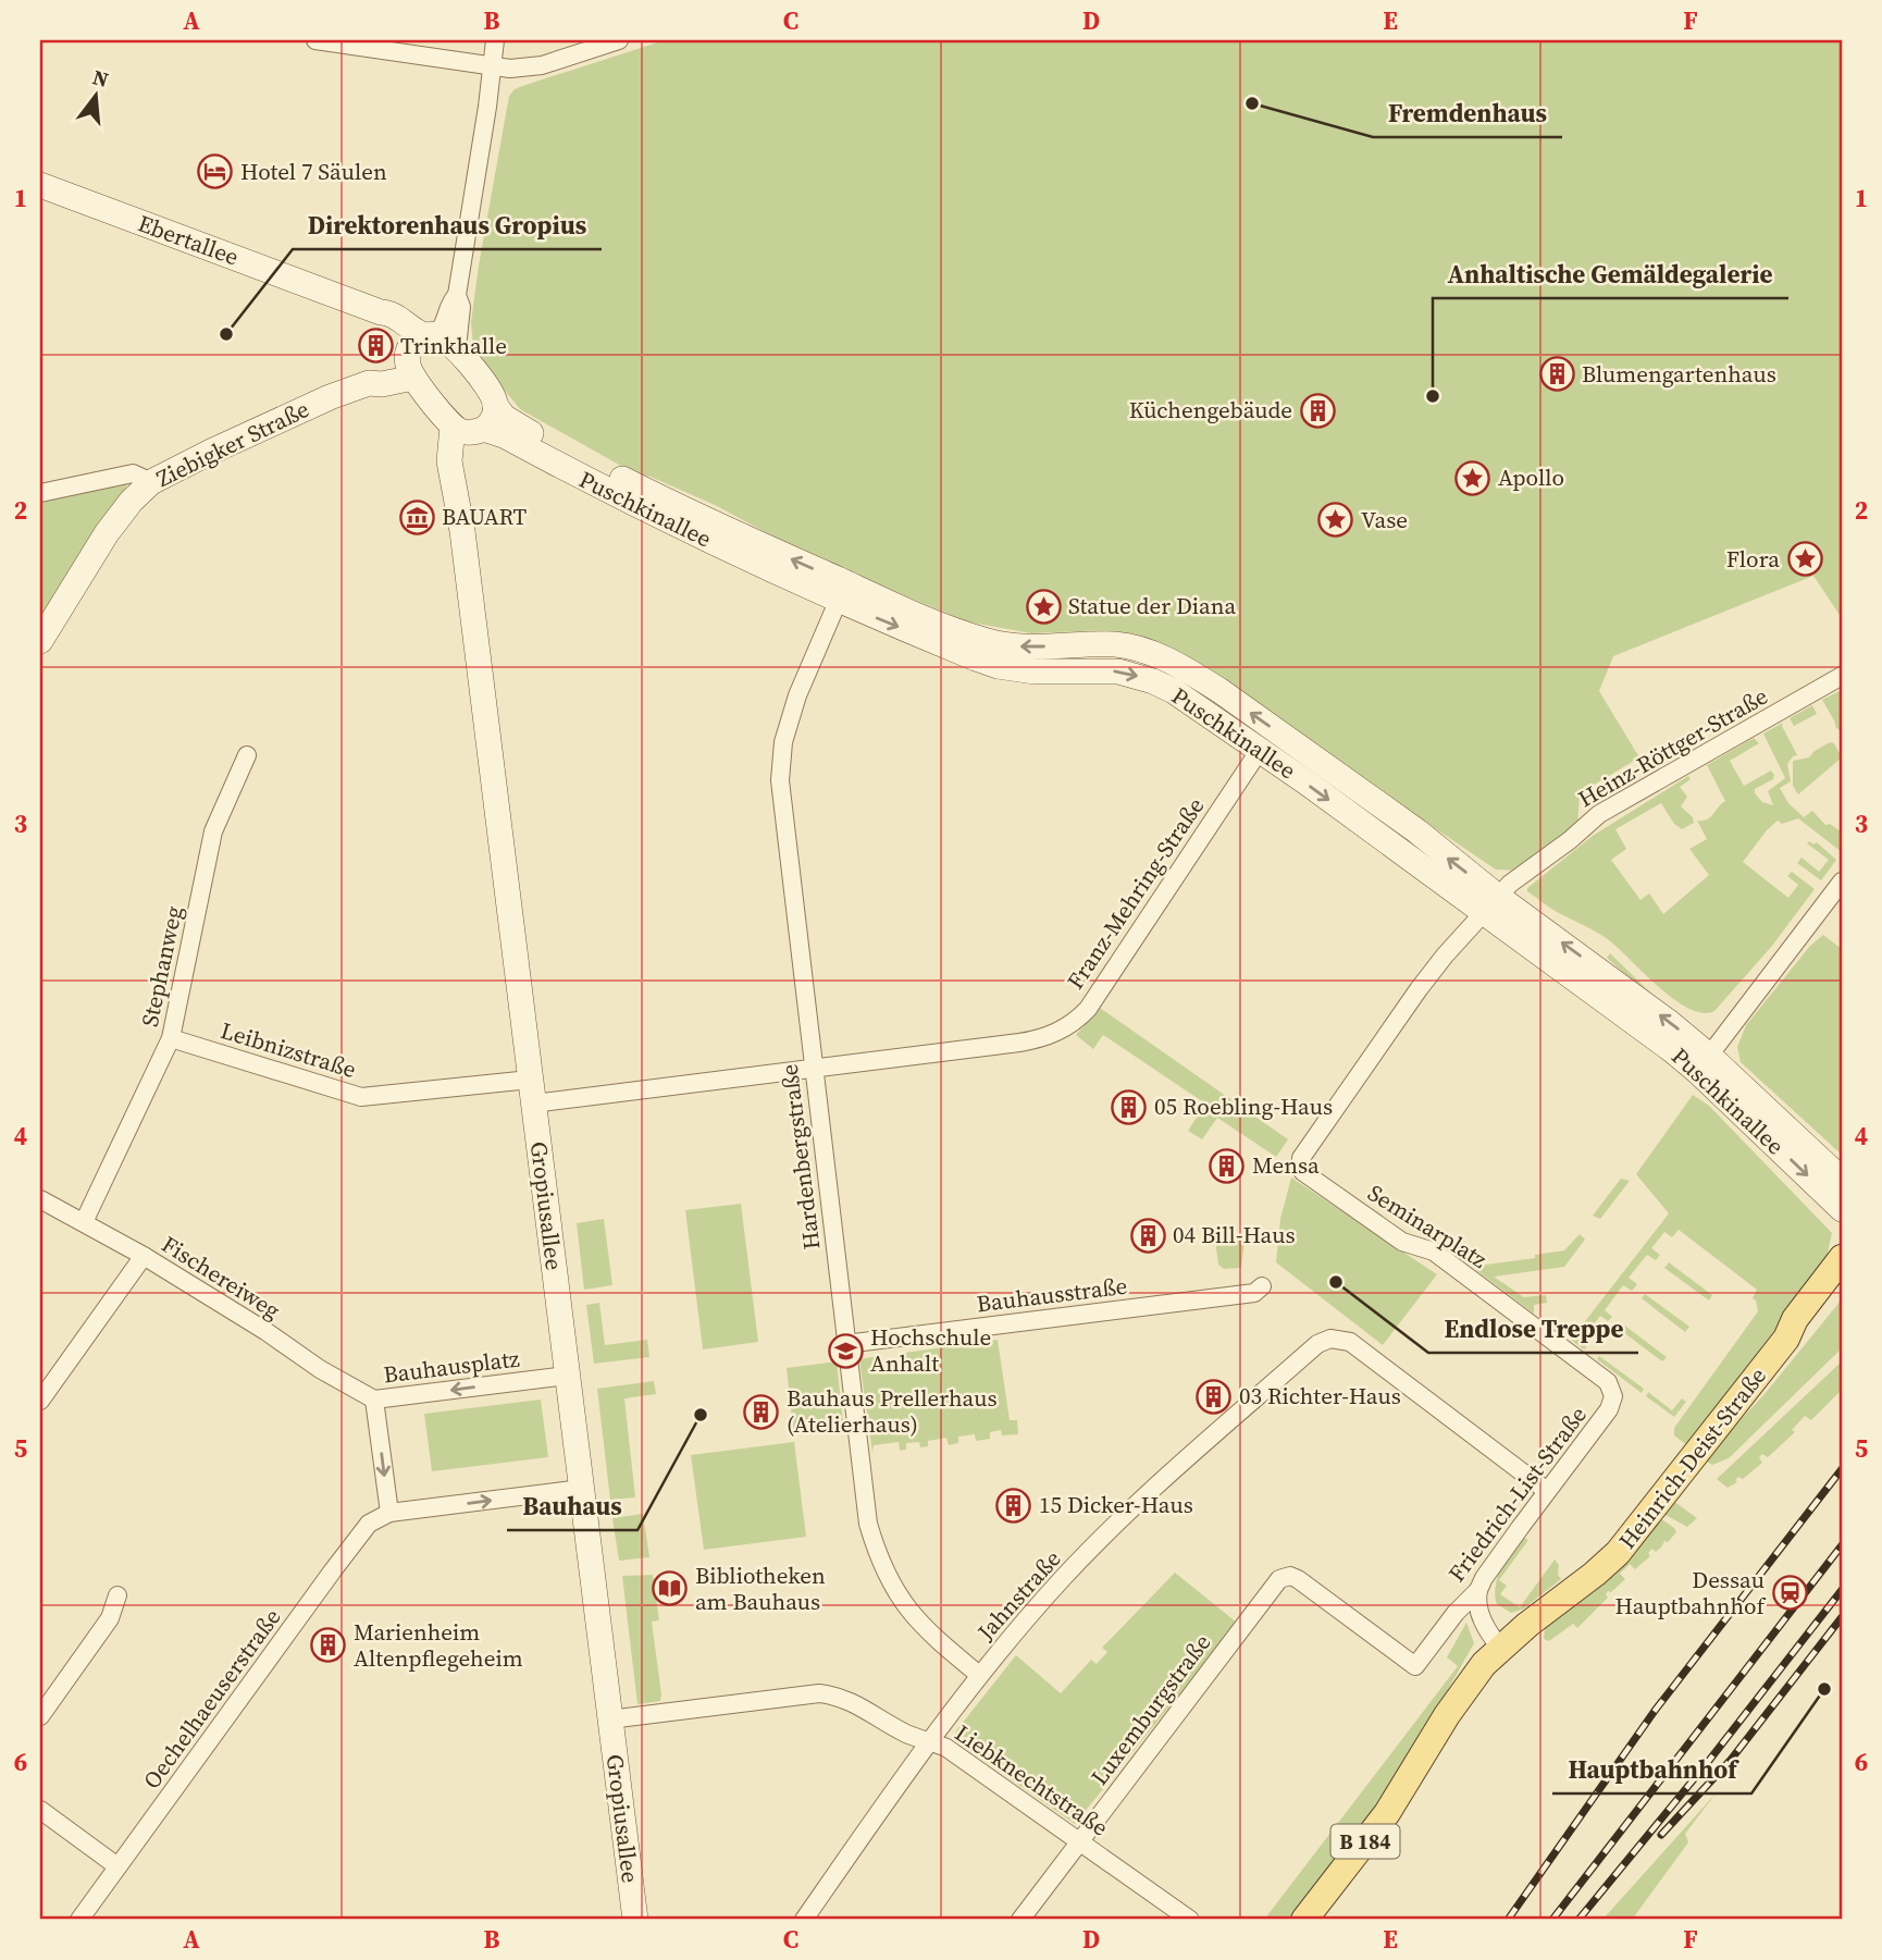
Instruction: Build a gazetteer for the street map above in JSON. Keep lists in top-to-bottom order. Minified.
{"streets":{"main road":["Ebertallee","Ziebigker Straße","Puschkinallee","Gropiusallee","Heinrich-Deist-Straße","B 184"],"street":["Heinz-Röttger-Straße","Franz-Mehring-Straße","Stephanweg","Leibnizstraße","Hardenbergstraße","Seminarplatz","Fischereiweg","Bauhausstraße","Bauhausplatz","Friedrich-List-Straße","Jahnstraße","Oechelhaeuserstraße","Luxemburgstraße","Liebknechtstraße"]},"crossings":[["Ebertallee","Ziebigker Straße"],["Ebertallee","Puschkinallee"],["Ziebigker Straße","Puschkinallee"],["Puschkinallee","Heinz-Röttger-Straße"],["Puschkinallee","Franz-Mehring-Straße"],["Puschkinallee","Hardenbergstraße"],["Puschkinallee","Gropiusallee"],["Heinz-Röttger-Straße","Seminarplatz"],["Franz-Mehring-Straße","Leibnizstraße"],["Franz-Mehring-Straße","Hardenbergstraße"],["Franz-Mehring-Straße","Gropiusallee"],["Stephanweg","Leibnizstraße"],["Stephanweg","Fischereiweg"],["Leibnizstraße","Gropiusallee"],["Hardenbergstraße","Bauhausstraße"],["Hardenbergstraße","Jahnstraße"],["Gropiusallee","Bauhausplatz"],["Gropiusallee","Liebknechtstraße"],["Seminarplatz","Friedrich-List-Straße"],["Fischereiweg","Bauhausplatz"],["Bauhausplatz","Oechelhaeuserstraße"],["Friedrich-List-Straße","Jahnstraße"],["Friedrich-List-Straße","Luxemburgstraße"],["Jahnstraße","Liebknechtstraße"],["Luxemburgstraße","Liebknechtstraße"]],"places":{"other":["Fremdenhaus","Direktorenhaus Gropius","Anhaltische Gemäldegalerie","Endlose Treppe","Bauhaus","Hauptbahnhof"],"hotel":["Hotel 7 Säulen"],"building":["Trinkhalle","Blumengartenhaus","Küchengebäude","05 Roebling-Haus","Mensa","04 Bill-Haus","03 Richter-Haus","Bauhaus Prellerhaus (Atelierhaus)","15 Dicker-Haus","Marienheim Altenpflegeheim"],"place":["Apollo","Vase","Flora","Statue der Diana"],"museum":["BAUART"],"school or university":["Hochschule Anhalt"],"library":["Bibliotheken am Bauhaus"],"station":["Dessau Hauptbahnhof"]},"north":"top","grid":{"columns":["A","B","C","D","E","F"],"rows":["1","2","3","4","5","6"]}}
